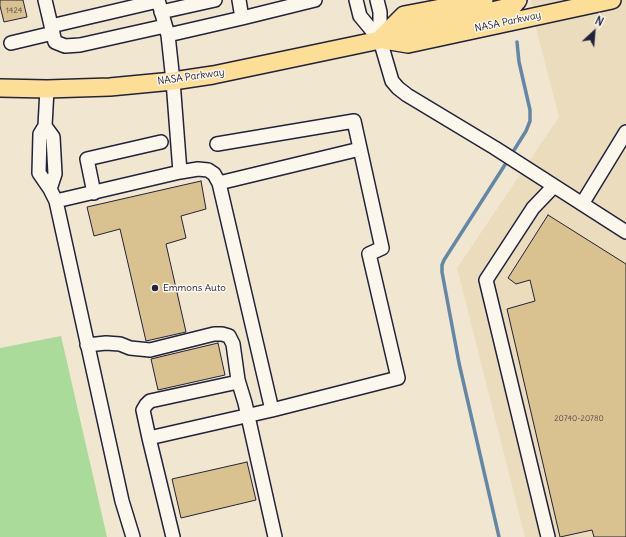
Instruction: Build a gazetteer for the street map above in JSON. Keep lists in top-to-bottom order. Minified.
{"streets":{"main road":["NASA Parkway"]},"places":["Emmons Auto"],"house_numbers":["1424","20740-20780"],"north":"top right"}
